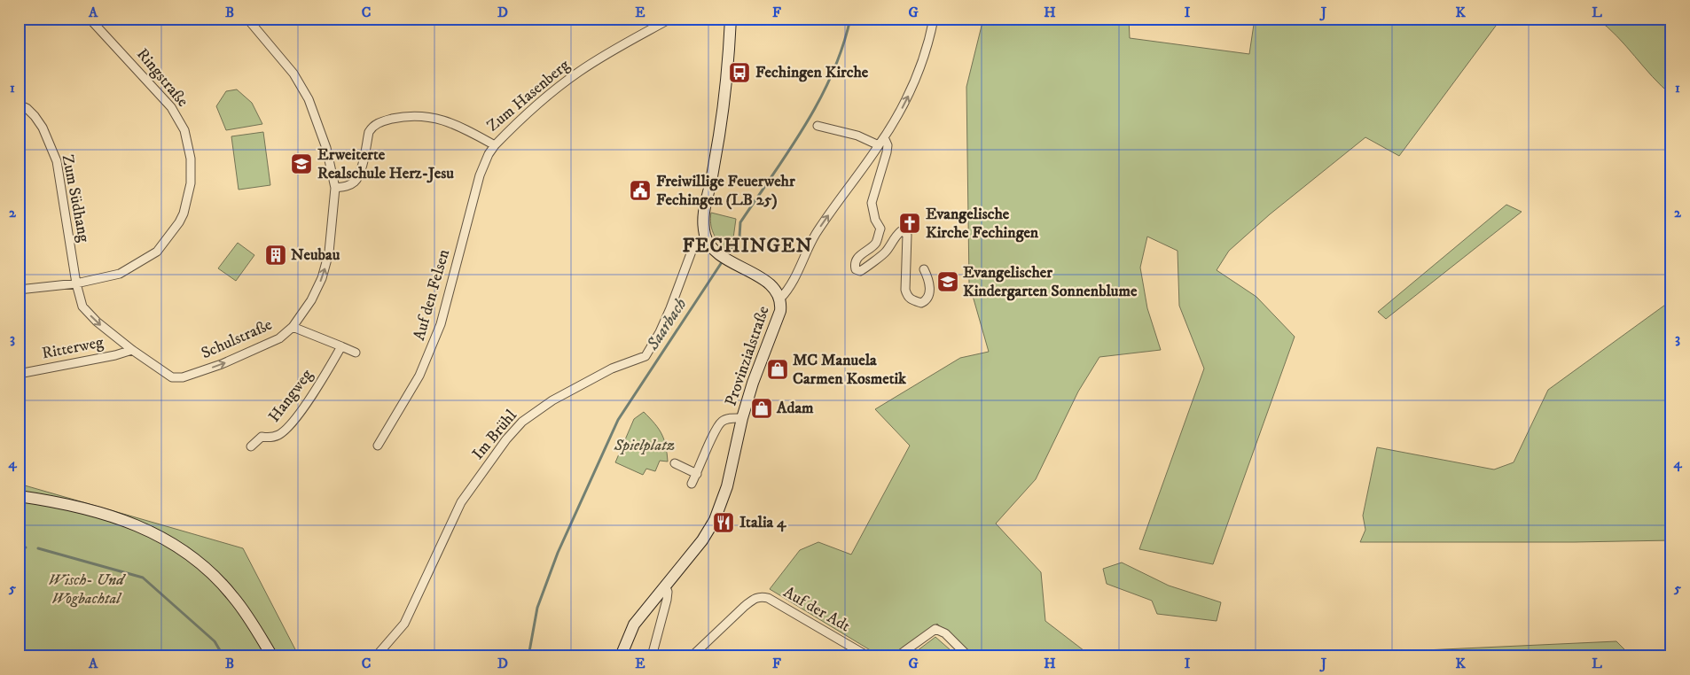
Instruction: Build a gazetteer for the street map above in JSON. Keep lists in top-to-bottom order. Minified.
{"streets":{"main road":["Provinzialstraße"],"street":["Ringstraße","Zum Hasenberg","Zum Südhang","Auf den Felsen","Schulstraße","Ritterweg","Hangweg","Im Brühl","Auf der Adt"]},"crossings":[["Ringstraße","Zum Südhang"],["Ringstraße","Schulstraße"],["Zum Hasenberg","Auf den Felsen"],["Zum Hasenberg","Schulstraße"],["Zum Südhang","Schulstraße"],["Schulstraße","Ritterweg"],["Provinzialstraße","Im Brühl"]],"districts":["FECHINGEN"],"water":["Saarbach"],"parks":["Spielplatz","Wisch- Und Wogbachtal"],"places":{"bus stop":["Fechingen Kirche"],"school or university":["Erweiterte Realschule Herz-Jesu","Evangelischer Kindergarten Sonnenblume"],"public building":["Freiwillige Feuerwehr Fechingen (LB 25)"],"church":["Evangelische Kirche Fechingen"],"building":["Neubau"],"shop":["MC Manuela Carmen Kosmetik","Adam"],"restaurant":["Italia 4"]},"grid":{"columns":["A","B","C","D","E","F","G","H","I","J","K","L"],"rows":["1","2","3","4","5"]}}
